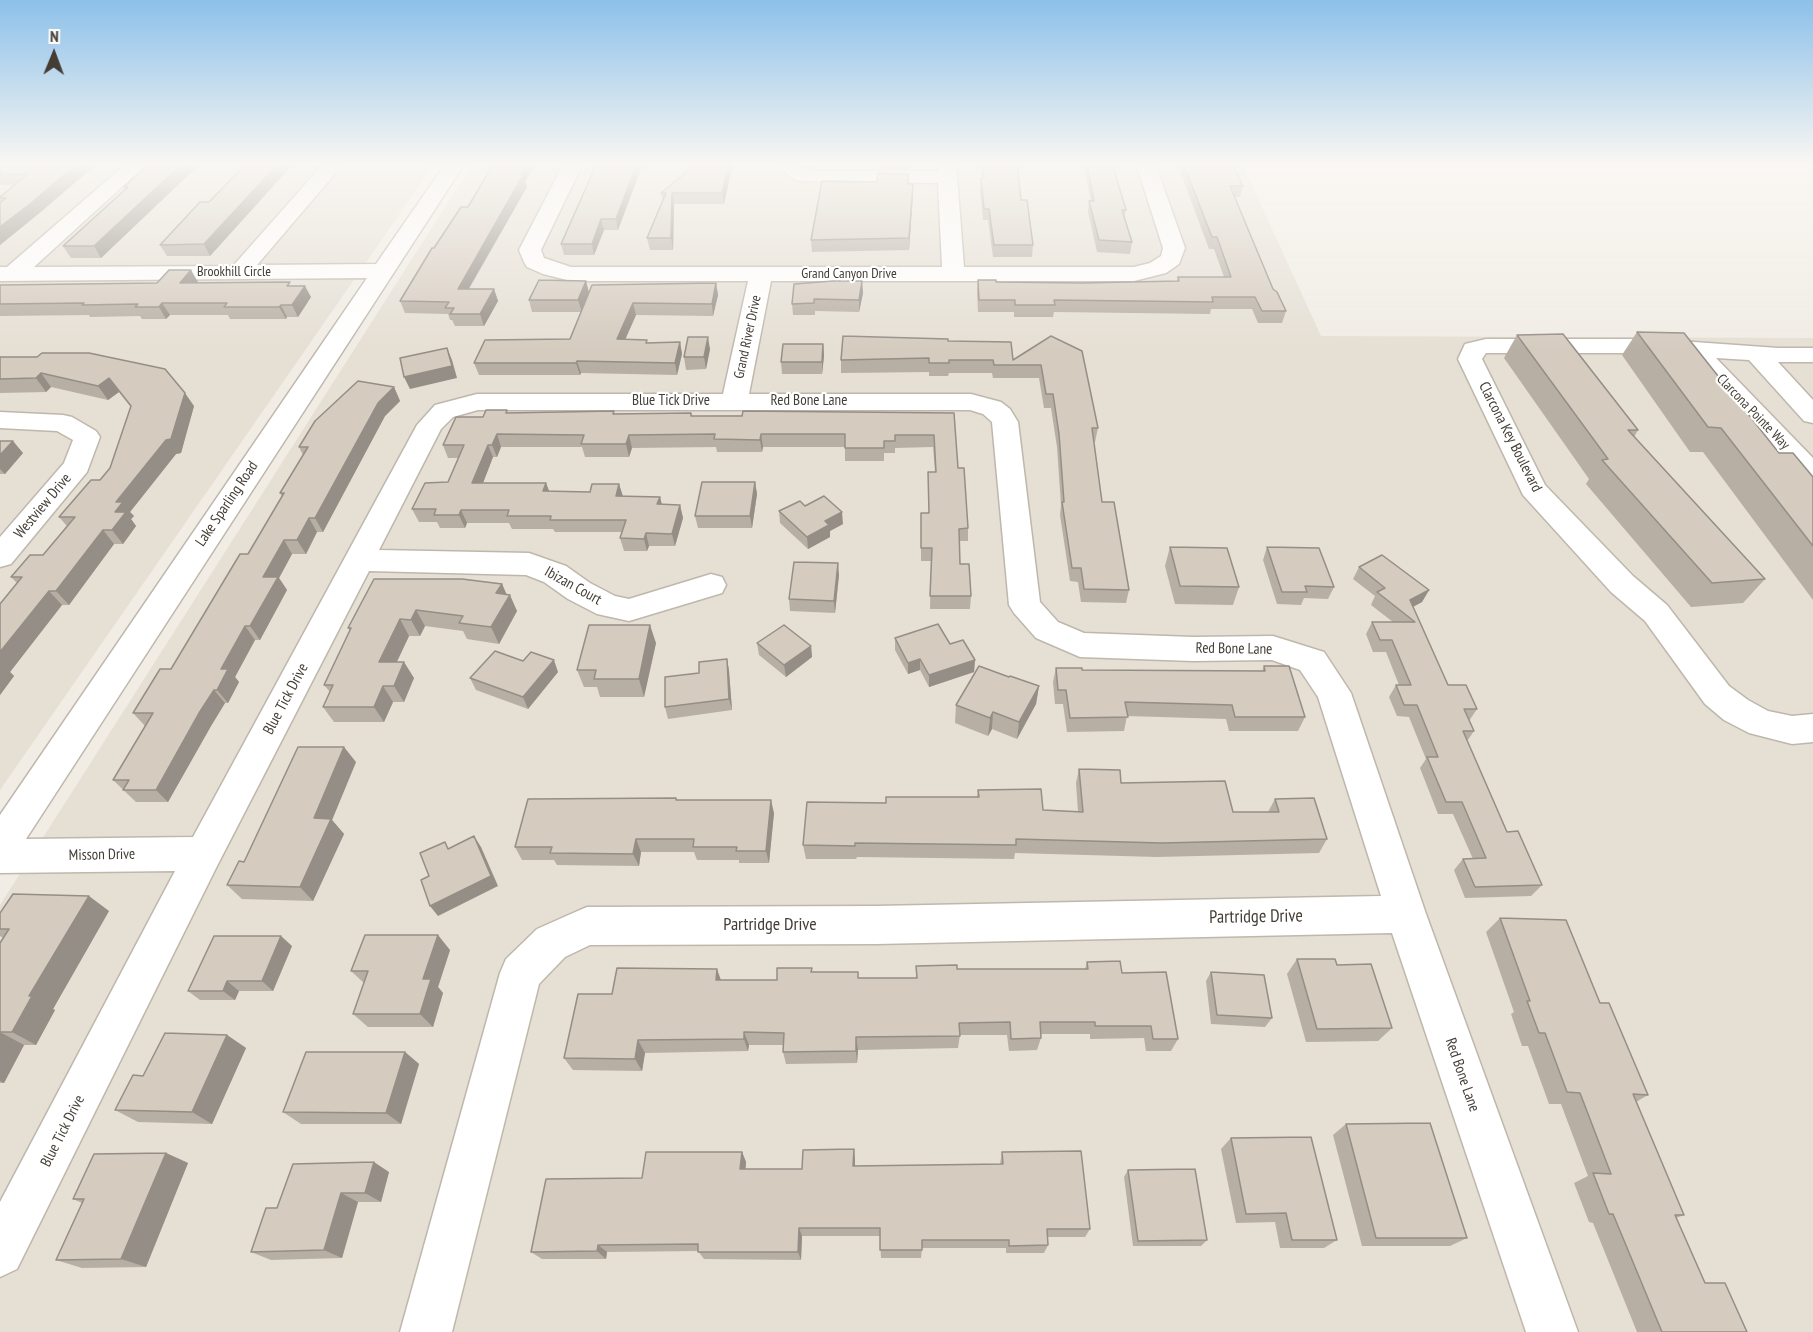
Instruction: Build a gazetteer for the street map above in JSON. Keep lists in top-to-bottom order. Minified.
{"streets":{"street":["Brookhill Circle","Grand Canyon Drive","Grand River Drive","Blue Tick Drive","Red Bone Lane","Clarcona Pointe Way","Clarcona Key Boulevard","Lake Sparling Road","Westview Drive","Ibizan Court","Misson Drive","Partridge Drive"]},"crossings":[["Brookhill Circle","Lake Sparling Road"],["Grand Canyon Drive","Grand River Drive"],["Grand River Drive","Blue Tick Drive"],["Grand River Drive","Red Bone Lane"],["Blue Tick Drive","Red Bone Lane"],["Blue Tick Drive","Ibizan Court"],["Blue Tick Drive","Misson Drive"],["Red Bone Lane","Partridge Drive"],["Clarcona Pointe Way","Clarcona Key Boulevard"]],"north":"top"}
